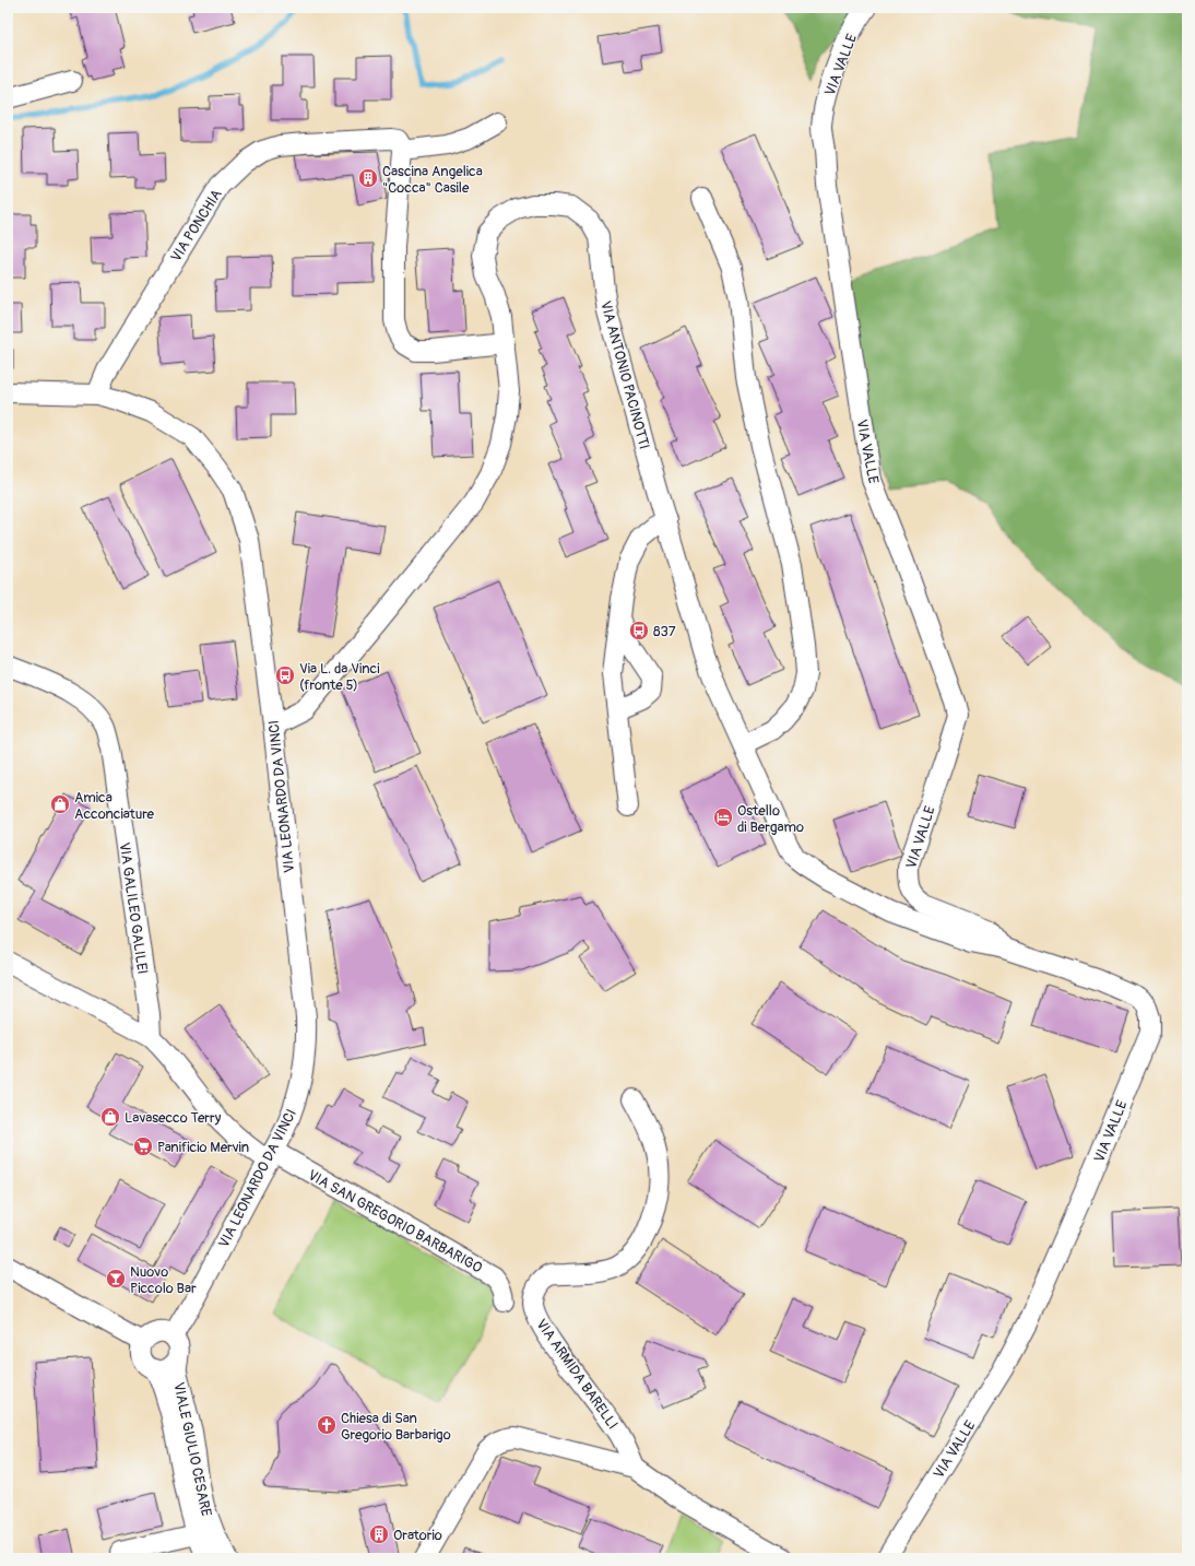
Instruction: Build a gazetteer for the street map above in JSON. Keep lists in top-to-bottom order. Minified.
{"streets":{"street":["VIA VALLE","VIA PONCHIA","VIA ANTONIO PACINOTTI","VIA LEONARDO DA VINCI","VIA GALILEO GALILEI","VIA SAN GREGORIO BARBARIGO","VIA ARMIDA BARELLI","VIALE GIULIO CESARE"]},"crossings":[["VIA VALLE","VIA ANTONIO PACINOTTI"],["VIA PONCHIA","VIA LEONARDO DA VINCI"],["VIA ANTONIO PACINOTTI","VIA LEONARDO DA VINCI"],["VIA LEONARDO DA VINCI","VIA SAN GREGORIO BARBARIGO"],["VIA LEONARDO DA VINCI","VIALE GIULIO CESARE"]],"places":{"building":["Cascina Angelica \"Cocca\" Casile","Oratorio"],"bus stop":["837","Via L. da Vinci (fronte 5)"],"shop":["Amica Acconciature","Lavasecco Terry"],"hotel":["Ostello di Bergamo"],"supermarket":["Panificio Mervin"],"bar":["Nuovo Piccolo Bar"],"church":["Chiesa di San Gregorio Barbarigo"]}}
